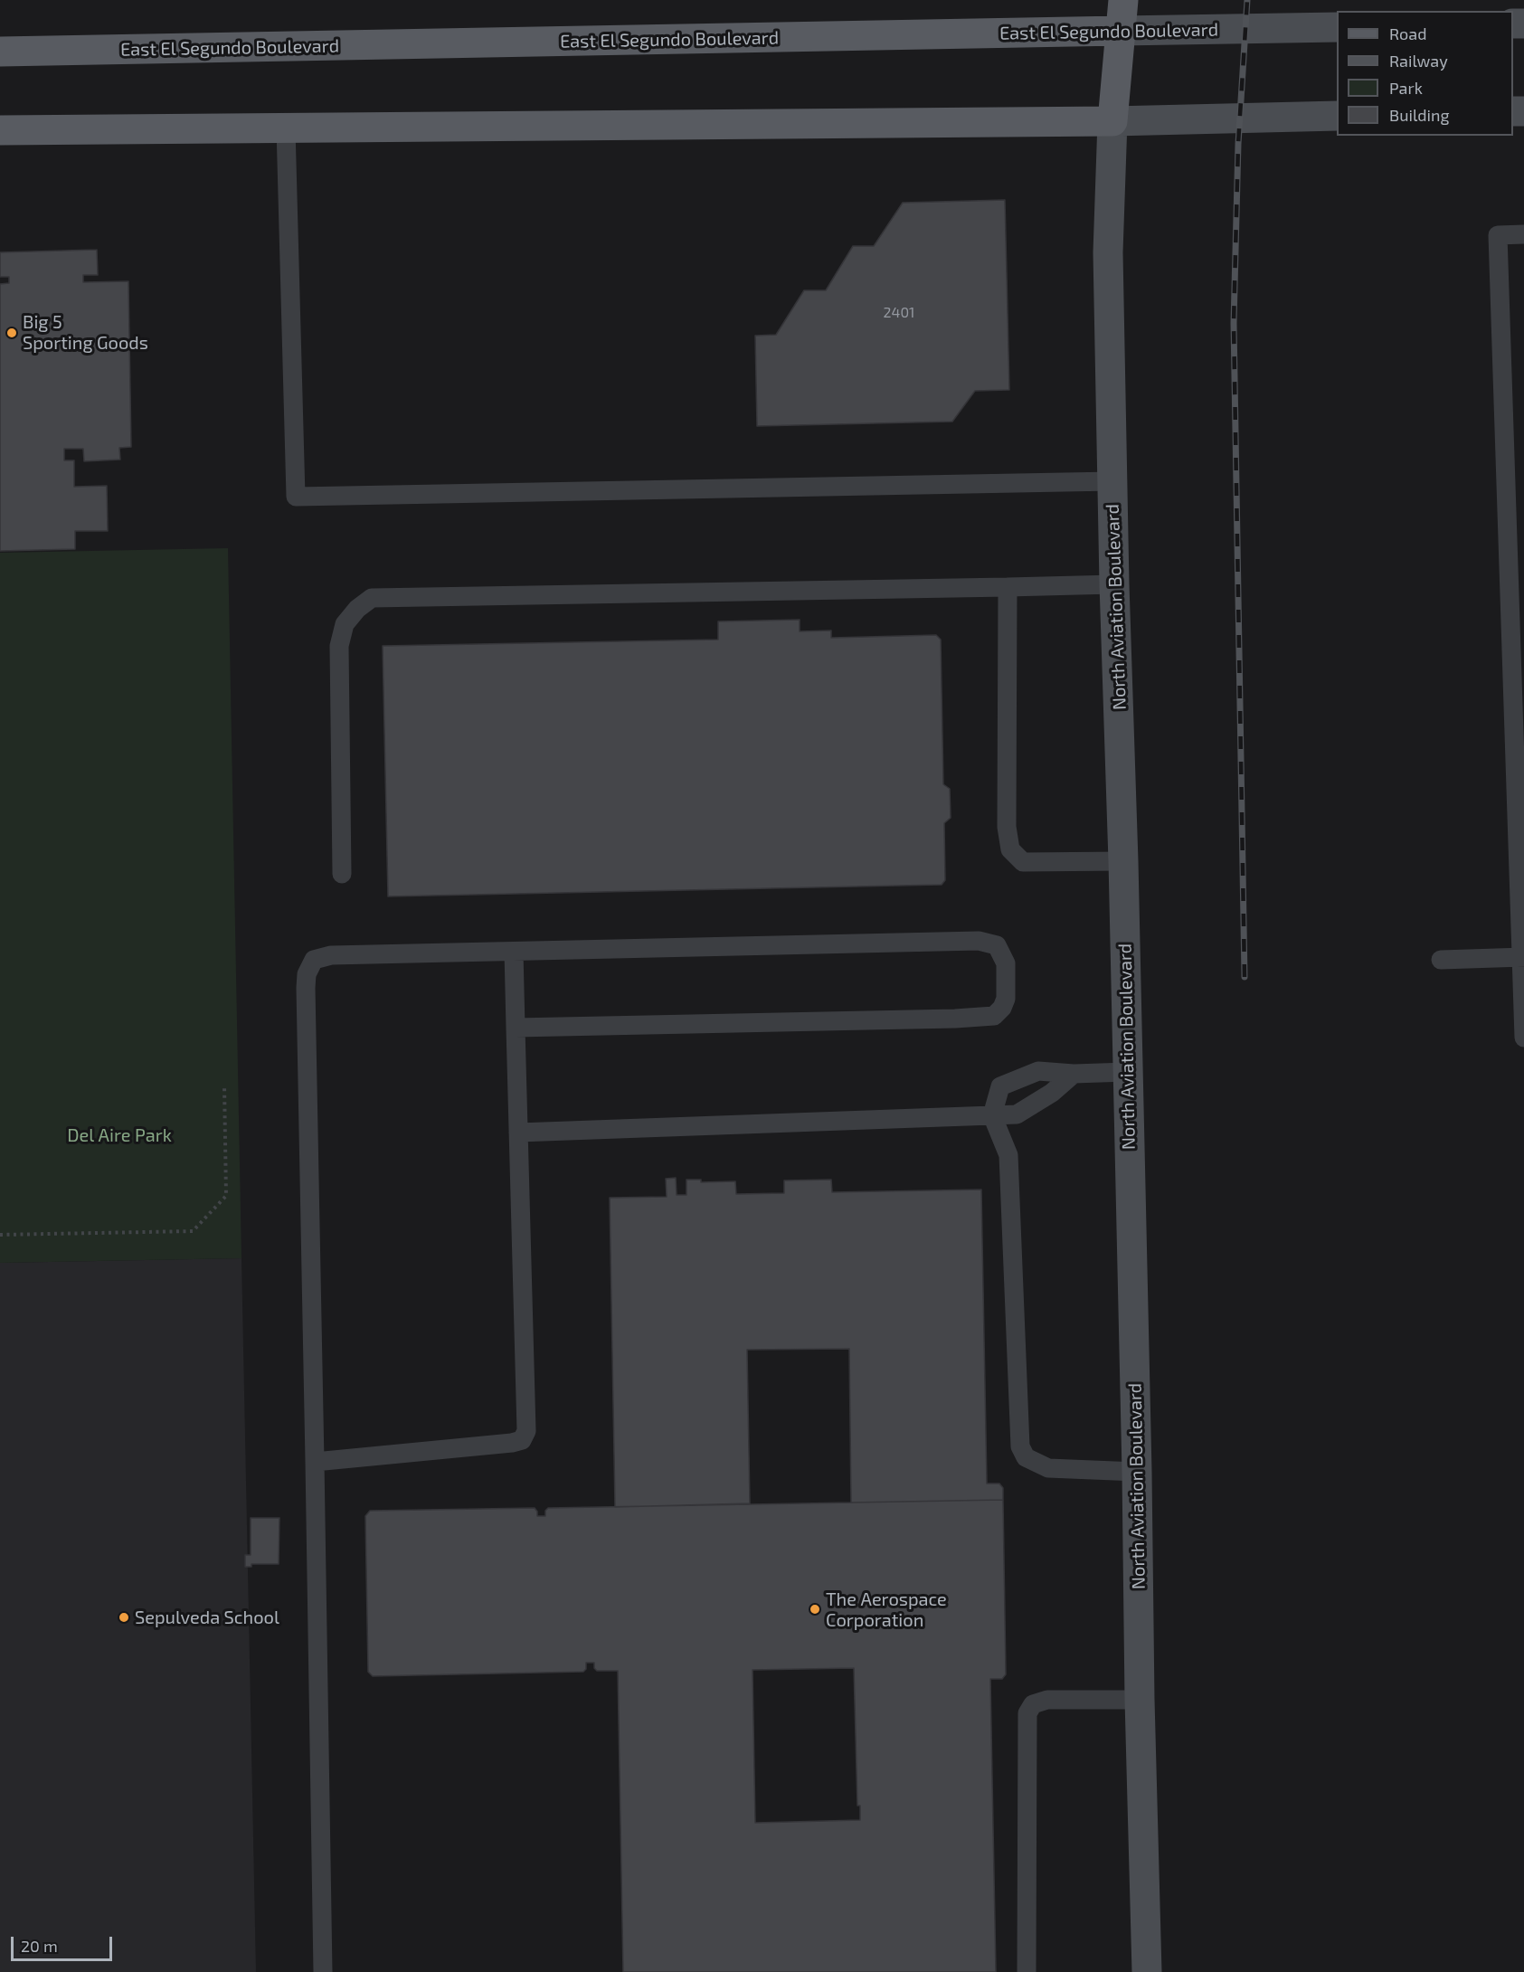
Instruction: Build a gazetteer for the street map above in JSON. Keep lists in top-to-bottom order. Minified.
{"streets":{"main road":["East El Segundo Boulevard","North Aviation Boulevard"]},"parks":["Del Aire Park"],"places":["Big 5 Sporting Goods","The Aerospace Corporation","Sepulveda School"],"house_numbers":["2401"],"legend":["Road","Railway","Park","Building"],"scale_bar":"20 m"}
